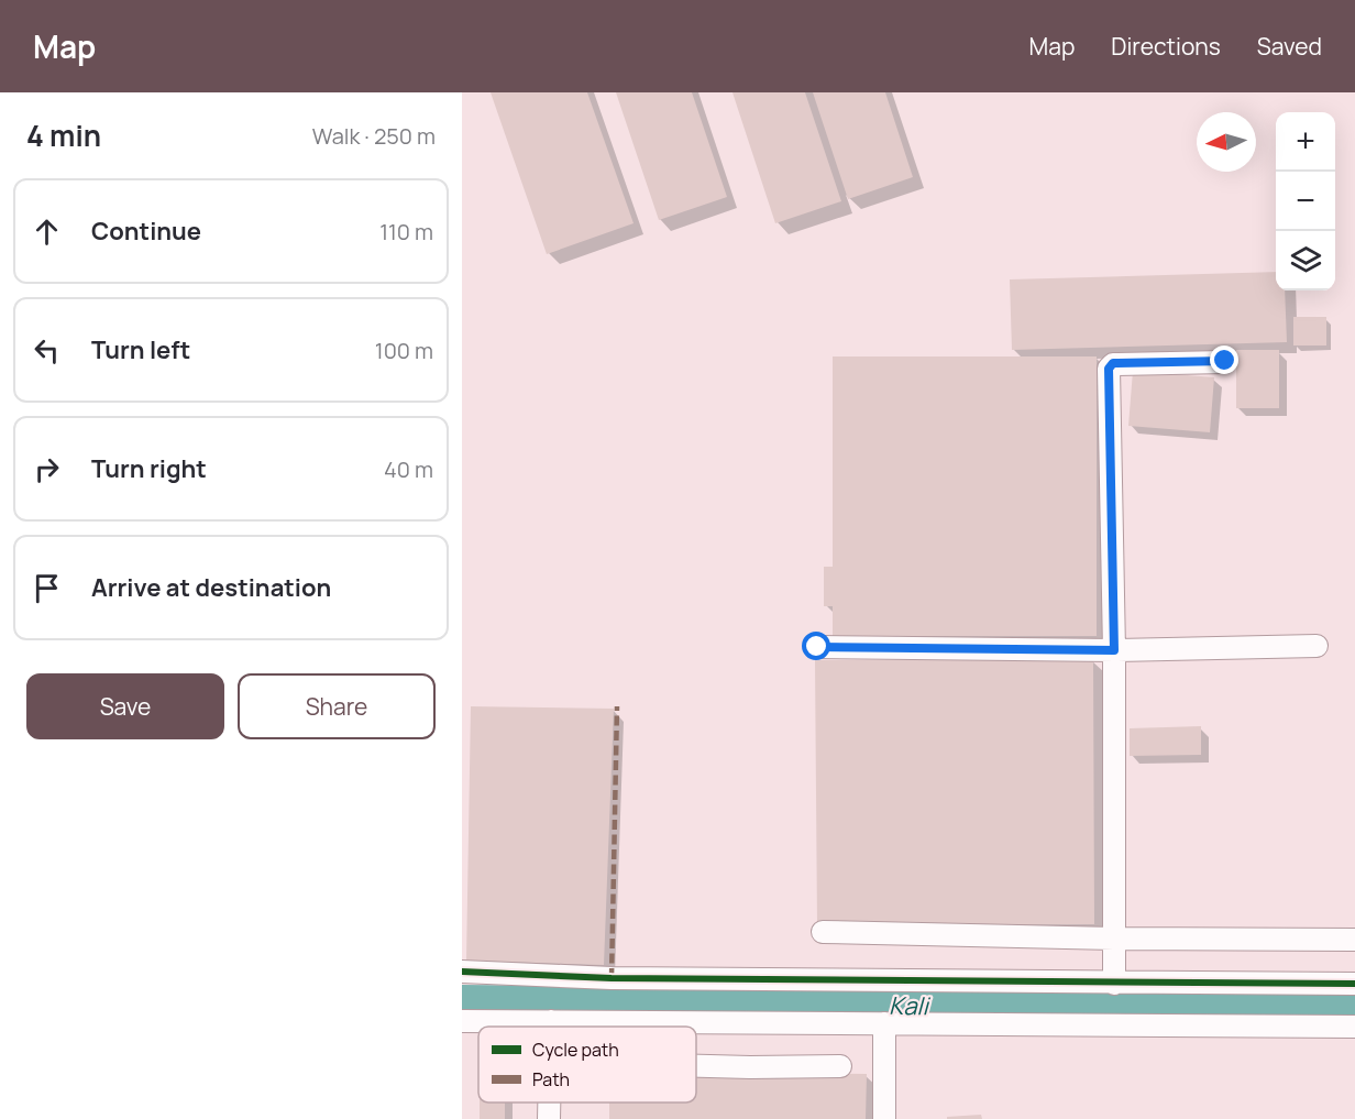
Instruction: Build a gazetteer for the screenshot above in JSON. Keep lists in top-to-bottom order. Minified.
{"water":["Kali"],"legend":["Cycle path","Path"],"north":"left","page":{"header":"Map","nav":["Map","Directions","Saved"],"heading":["4 min","Walk · 250 m"],"map_buttons":["+","−"],"list":[["Continue","110 m"],["Turn left","100 m"],["Turn right","40 m"],"Arrive at destination"],"buttons":["Save","Share"]}}
